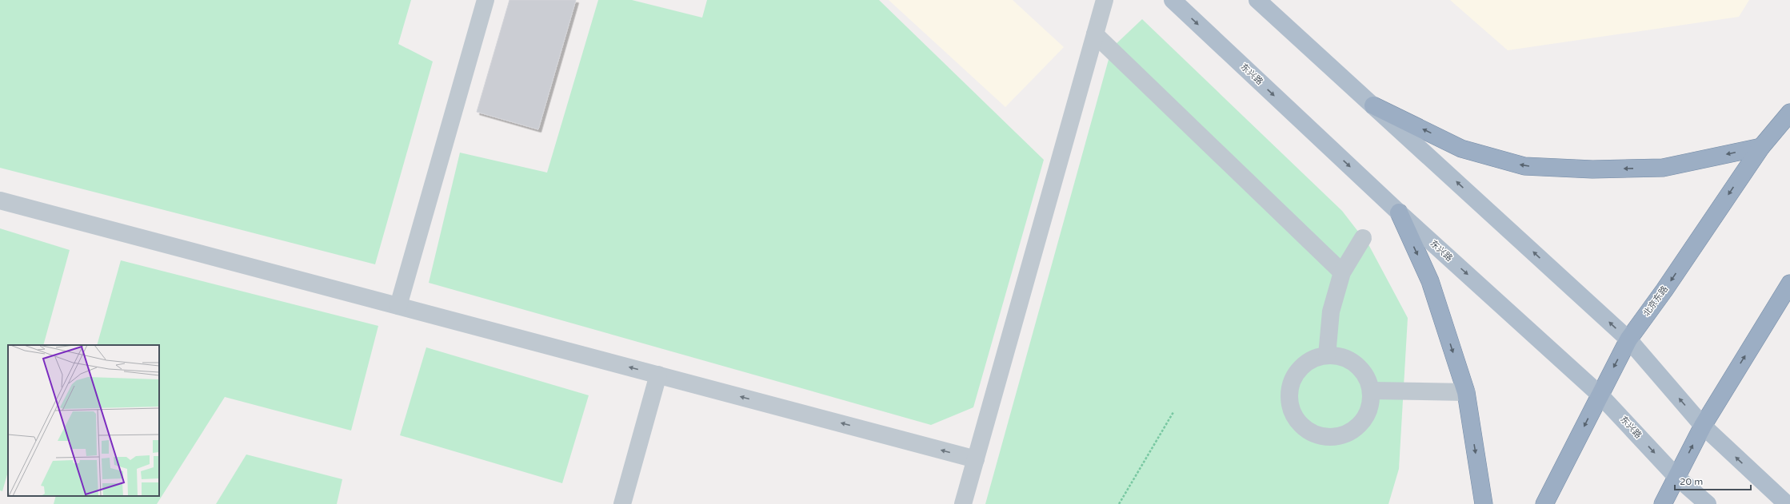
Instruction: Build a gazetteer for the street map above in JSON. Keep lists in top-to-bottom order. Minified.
{"streets":{"highway":["北京东路"],"main road":["东兴路"]},"crossings":[["东兴路","北京东路"]],"scale_bar":"20 m"}
